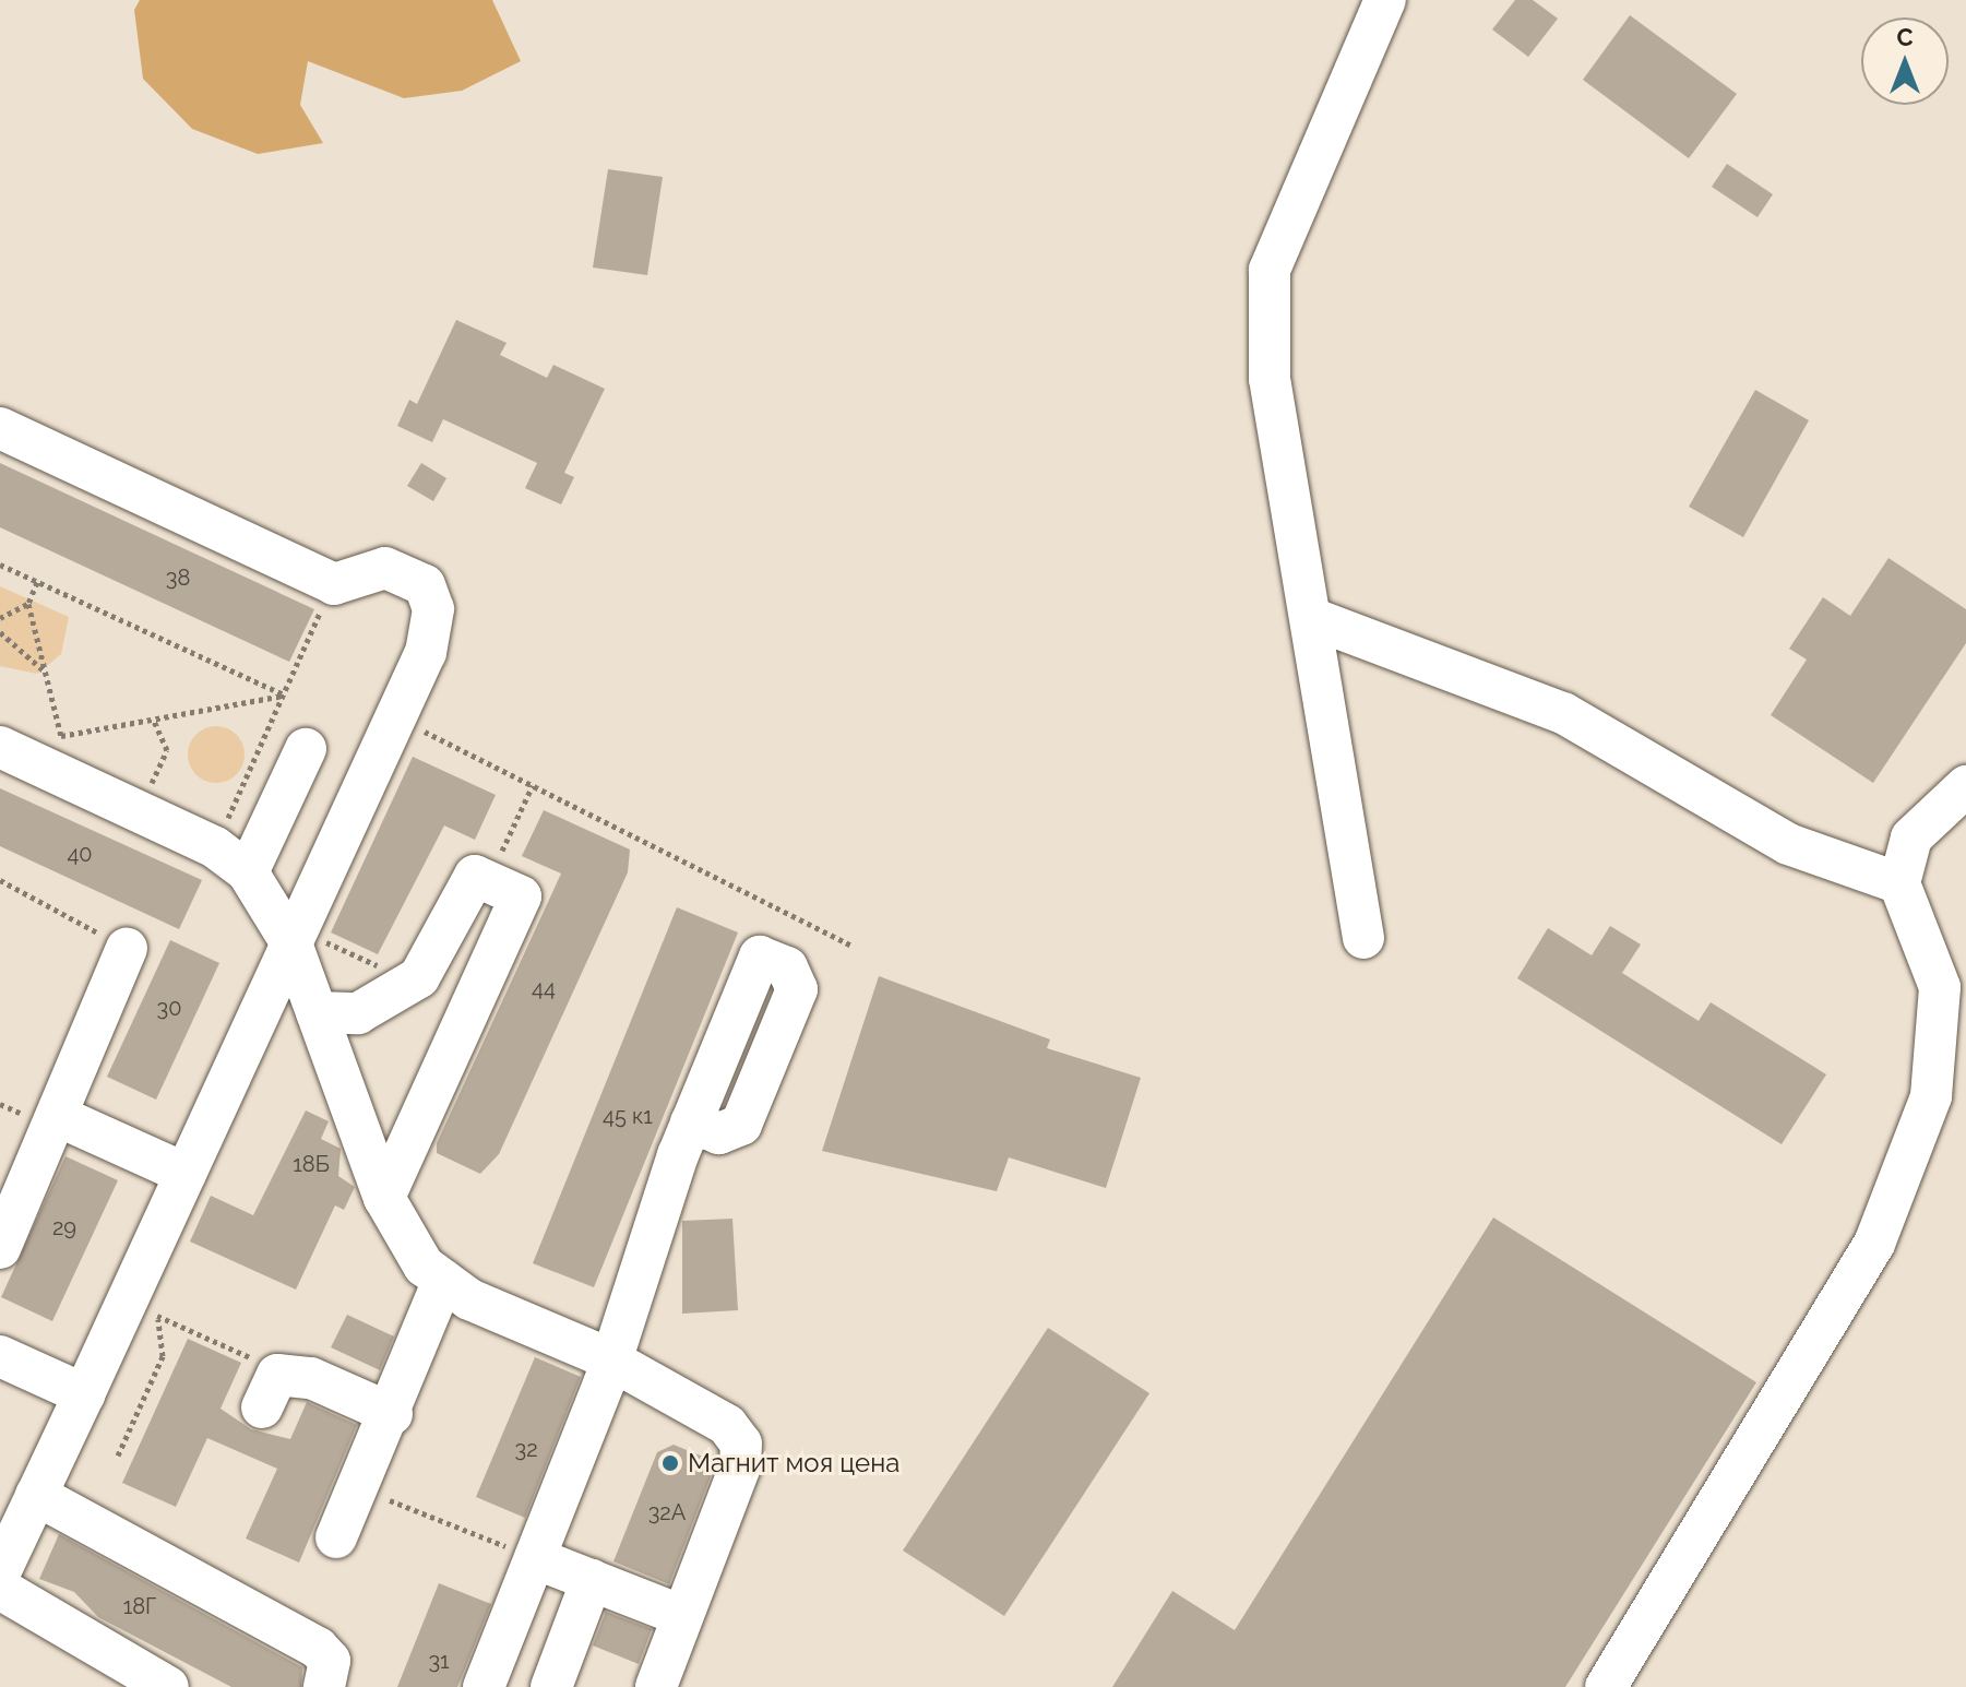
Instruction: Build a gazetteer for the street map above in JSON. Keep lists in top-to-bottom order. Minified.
{"places":["Магнит моя цена"],"house_numbers":["38","40","44","30","45 к1","18Б","29","32","32А","18Г","31"],"north":"top"}
